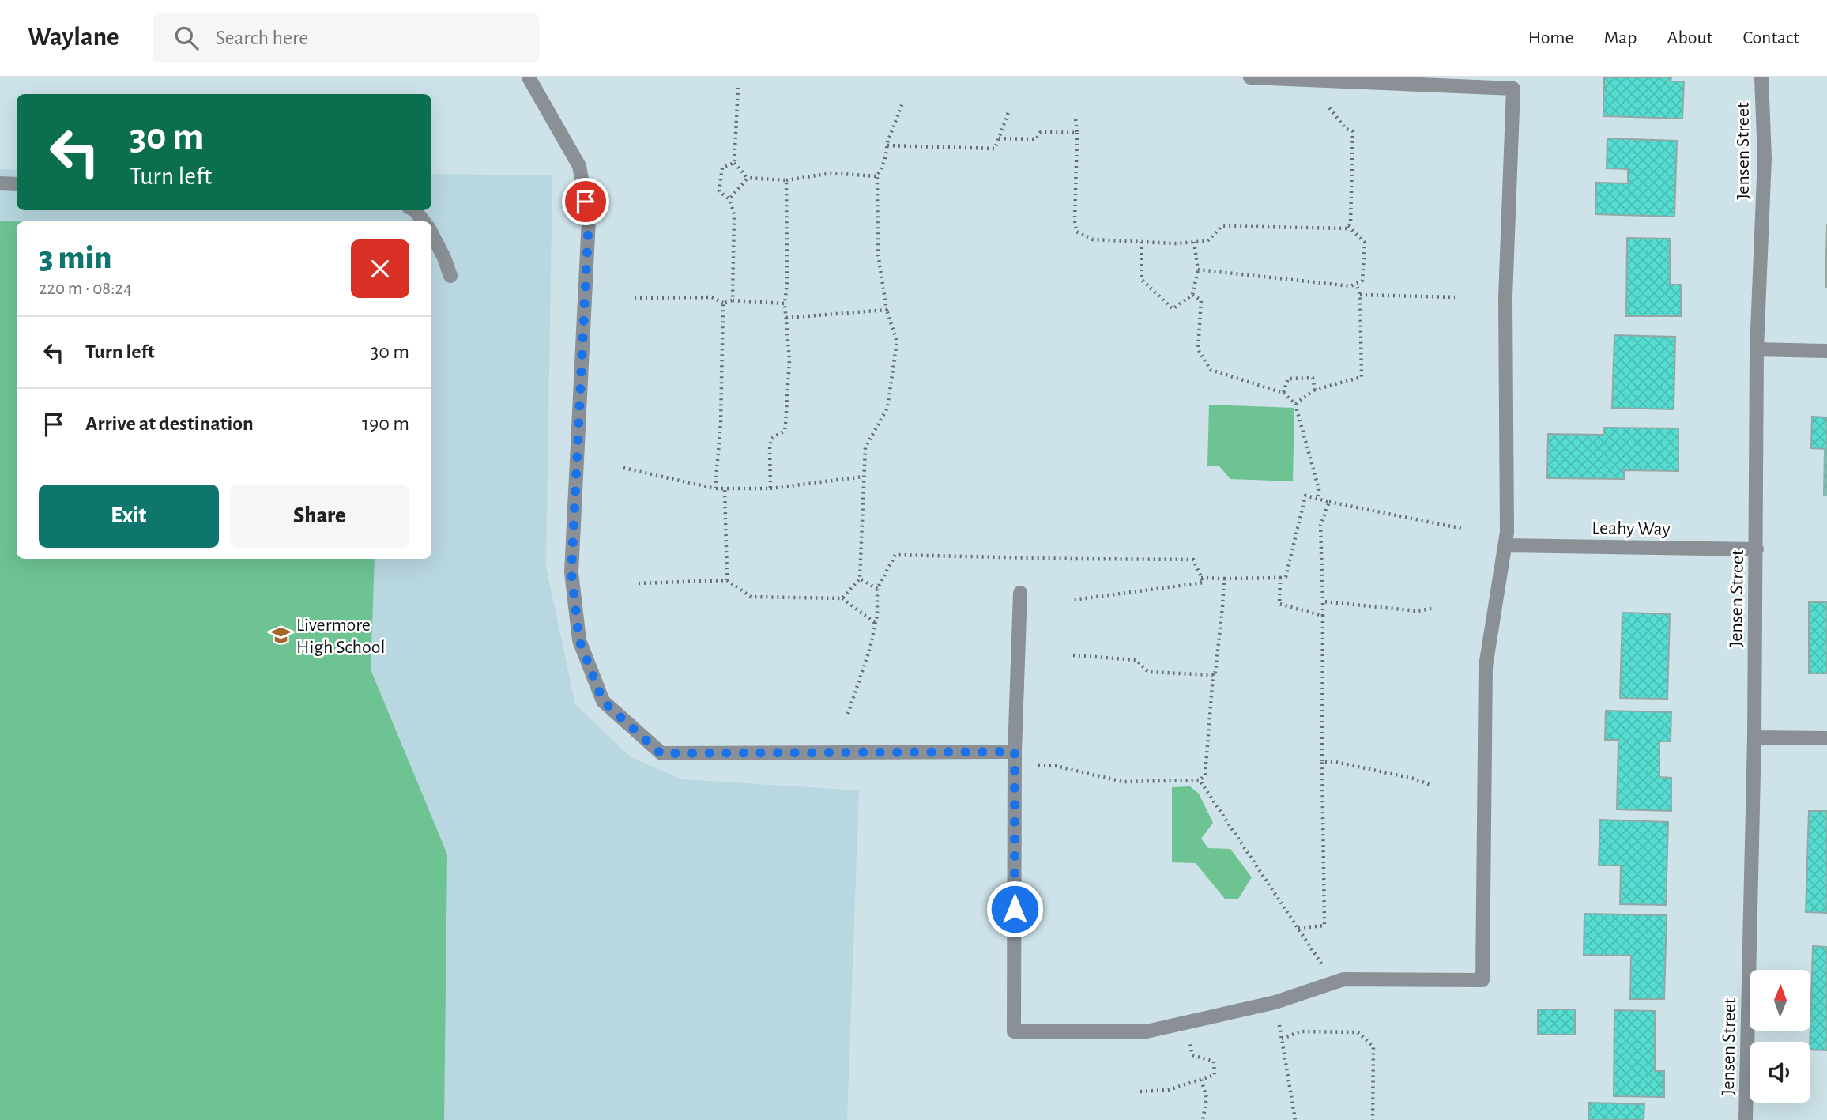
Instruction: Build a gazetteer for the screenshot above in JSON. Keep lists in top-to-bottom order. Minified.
{"streets":{"street":["Jensen Street","Leahy Way"]},"crossings":[["Jensen Street","Leahy Way"]],"places":{"school or university":["Livermore High School"]},"north":"top","page":{"header":"Waylane","search":"Search here","nav":["Home","Map","About","Contact"],"turn":["30 m","Turn left"],"heading":["3 min","220 m · 08:24"],"list":[{"name":"Turn left","value":"30 m"},{"name":"Arrive at destination","value":"190 m"}],"buttons":["Exit","Share"]}}
